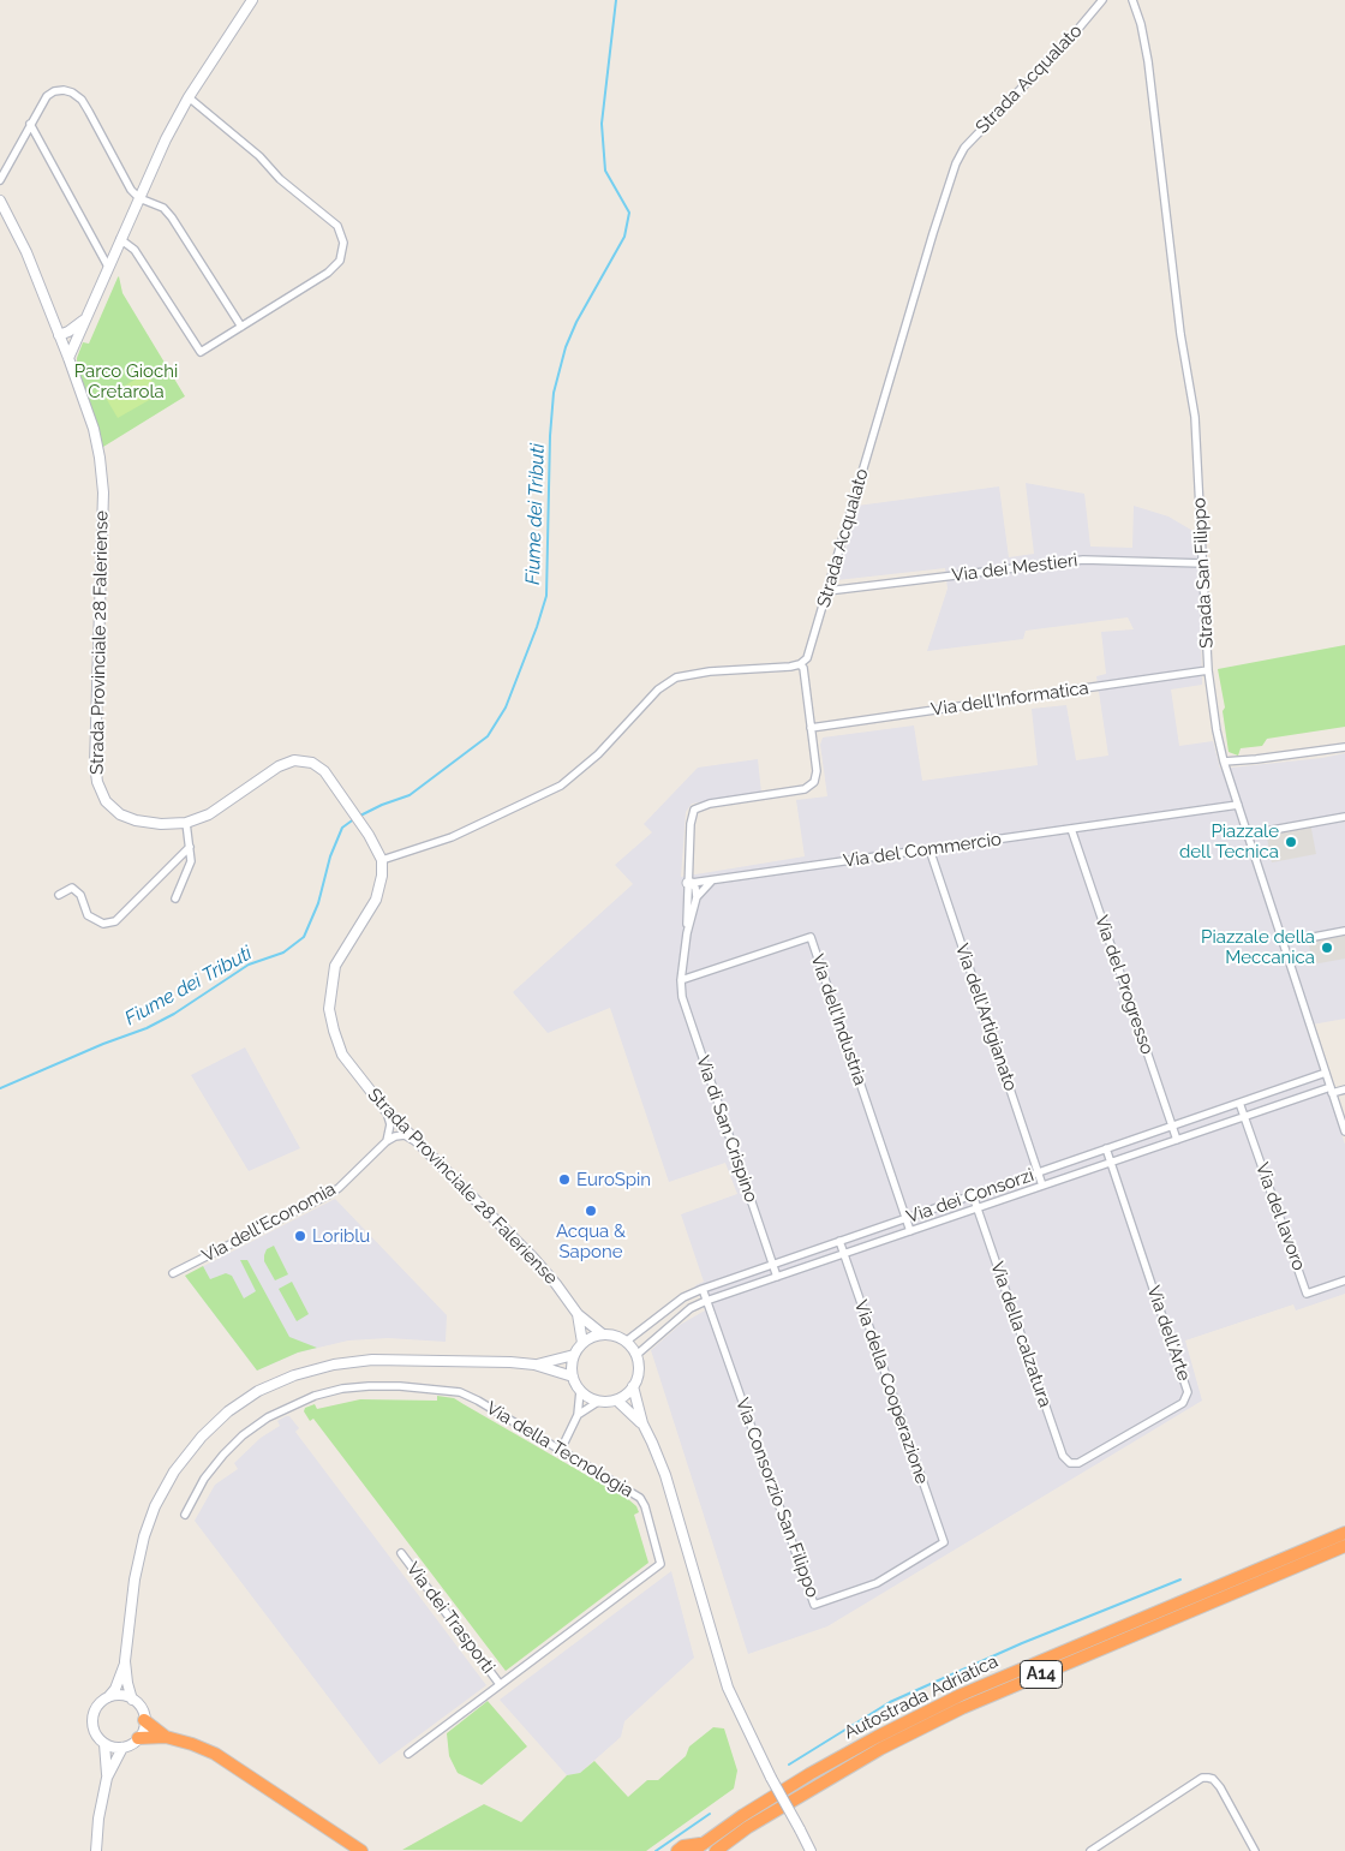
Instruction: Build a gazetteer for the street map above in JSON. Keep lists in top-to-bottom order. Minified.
{"streets":{"highway":["A14","Autostrada Adriatica"],"main road":["Strada Provinciale 28 Faleriense"],"street":["Strada Acqualato","Via dei Mestieri","Strada San Filippo","Via dell'Informatica","Via del Commercio","Via del Progresso","Via dell'Artigianato","Via dell'Industria","Via di San Crispino","Via dei Consorzi","Via del lavoro","Via dell'Economia","Via dell'Arte","Via della calzatura","Via della Cooperazione","Via della Tecnologia","Via Consorzio San Filippo","Via dei Trasporti"]},"crossings":[["Strada Acqualato","Via dei Mestieri"],["Via dei Mestieri","Strada San Filippo"],["Strada San Filippo","Via dell'Informatica"],["Strada San Filippo","Via del Commercio"],["Strada San Filippo","Via dei Consorzi"],["Strada Provinciale 28 Faleriense","Via dei Consorzi"],["Via del Commercio","Via del Progresso"],["Via del Commercio","Via dell'Artigianato"],["Via del Progresso","Via dei Consorzi"],["Via dell'Artigianato","Via dei Consorzi"],["Via dell'Industria","Via di San Crispino"],["Via dell'Industria","Via dei Consorzi"],["Via di San Crispino","Via dei Consorzi"],["Via dei Consorzi","Via del lavoro"],["Via dei Consorzi","Via dell'Arte"],["Via dei Consorzi","Via della calzatura"],["Via dei Consorzi","Via della Cooperazione"],["Via dei Consorzi","Via Consorzio San Filippo"],["Via dell'Arte","Via della calzatura"],["Via della Cooperazione","Via Consorzio San Filippo"],["Via della Tecnologia","Via dei Trasporti"]],"water":["Fiume dei Tributi"],"parks":["Parco Giochi Cretarola"],"places":["Piazzale dell Tecnica","Piazzale della Meccanica","EuroSpin","Acqua & Sapone","Loriblu"]}
